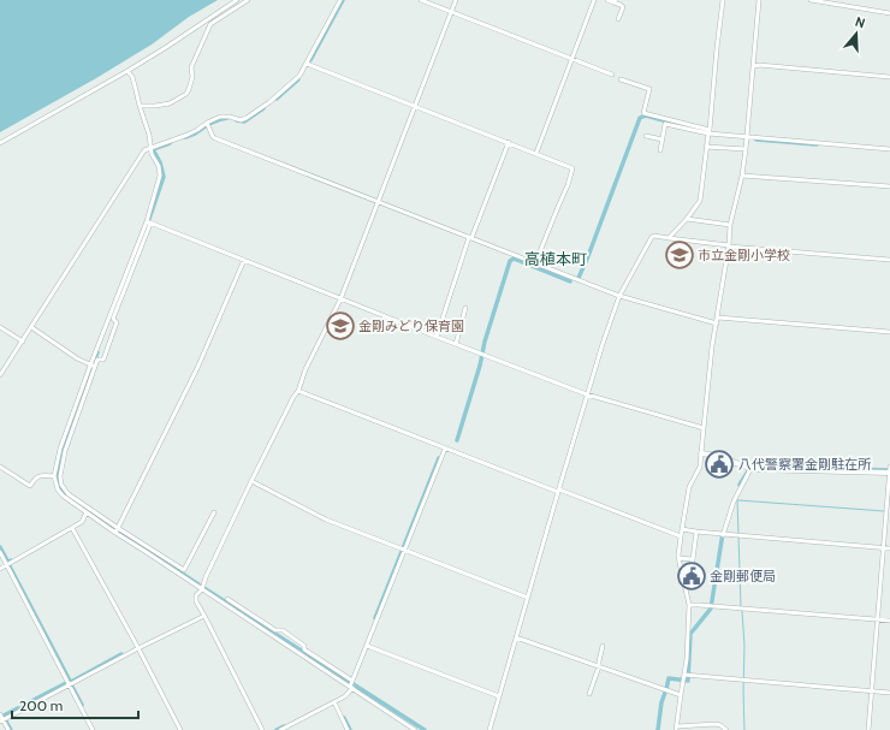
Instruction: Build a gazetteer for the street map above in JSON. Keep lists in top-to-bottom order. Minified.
{"districts":["高植本町"],"places":{"school or university":["市立金剛小学校","金剛みどり保育園"],"public building":["八代警察署金剛駐在所","金剛郵便局"]},"scale_bar":"200 m","north":"top"}
